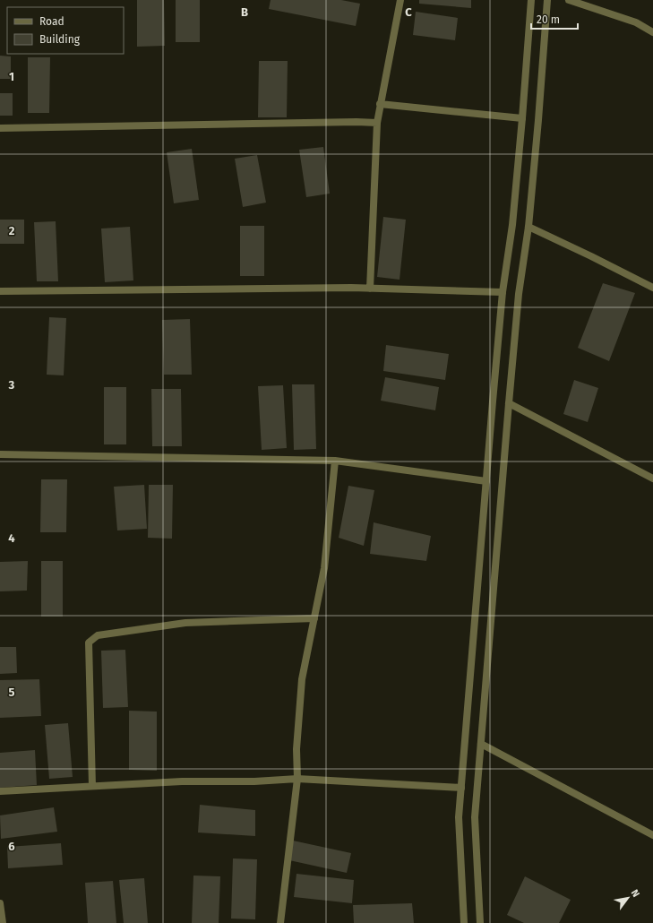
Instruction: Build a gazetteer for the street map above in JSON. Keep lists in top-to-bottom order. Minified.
{"legend":["Road","Building"],"scale_bar":"20 m","north":"top right","grid":{"columns":["B","C"],"rows":["1","2","3","4","5","6"]}}
